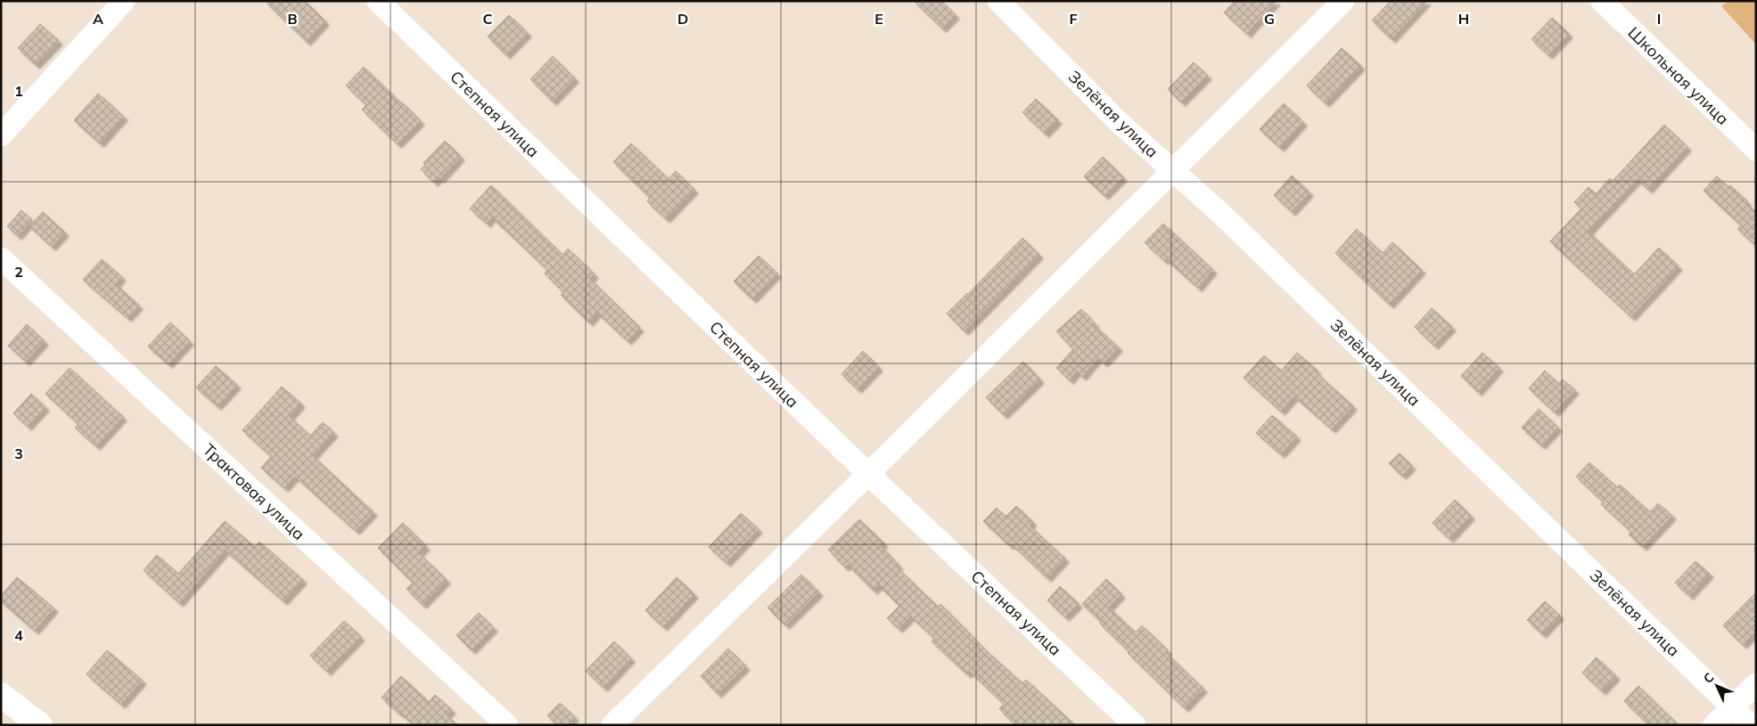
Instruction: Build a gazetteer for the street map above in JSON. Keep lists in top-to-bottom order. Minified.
{"streets":{"street":["Школьная улица","Степная улица","Зелёная улица","Трактовая улица"]},"north":"top left","grid":{"columns":["A","B","C","D","E","F","G","H","I"],"rows":["1","2","3","4"]}}
